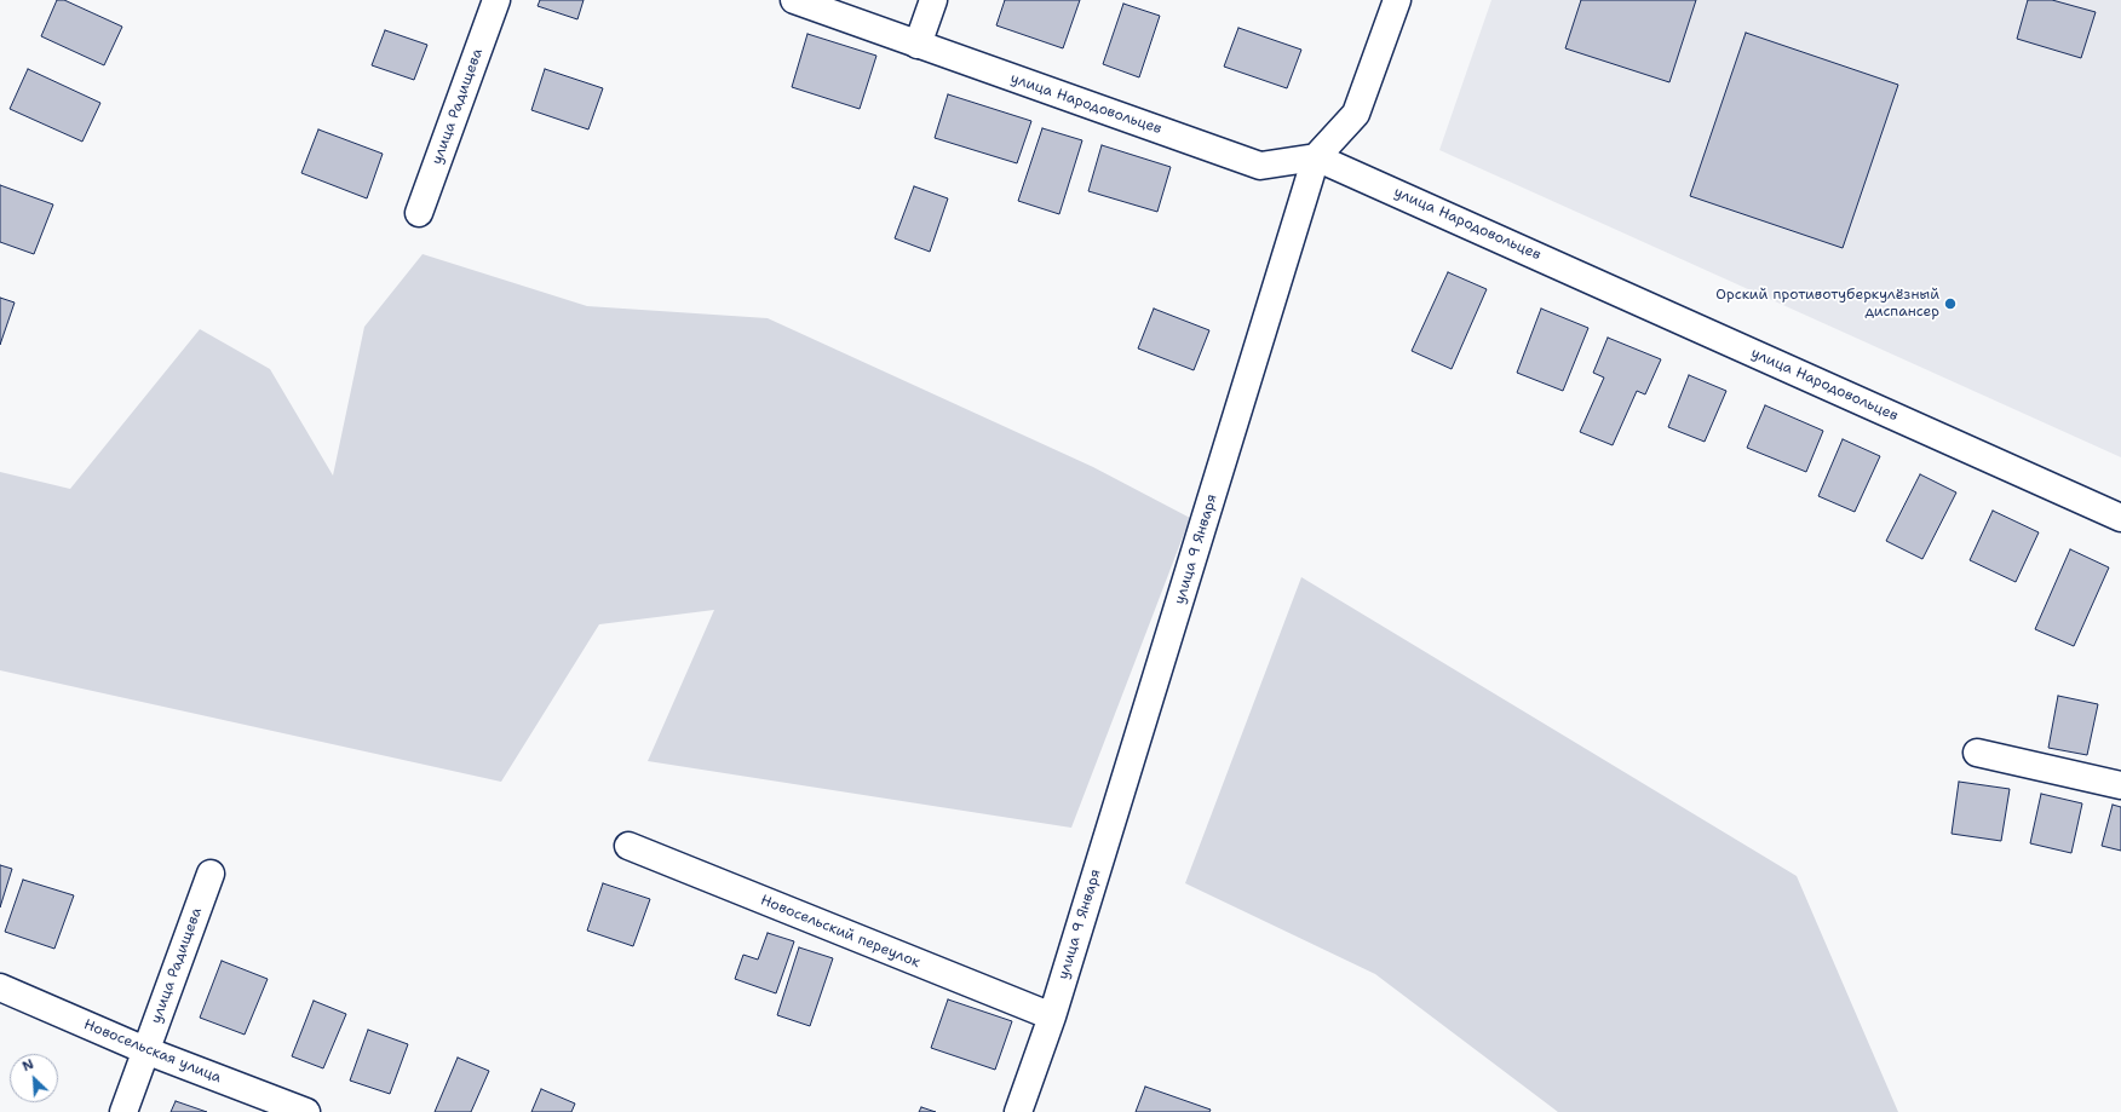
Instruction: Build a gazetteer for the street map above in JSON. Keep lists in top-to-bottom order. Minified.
{"streets":{"street":["улица Народовольцев","улица Радищева","улица 9 Января","Новосельский переулок","Новосельская улица"]},"crossings":[["улица Народовольцев","улица 9 Января"],["улица Радищева","Новосельская улица"],["улица 9 Января","Новосельский переулок"]],"places":["Орский противотуберкулёзный диспансер"],"north":"top left"}
